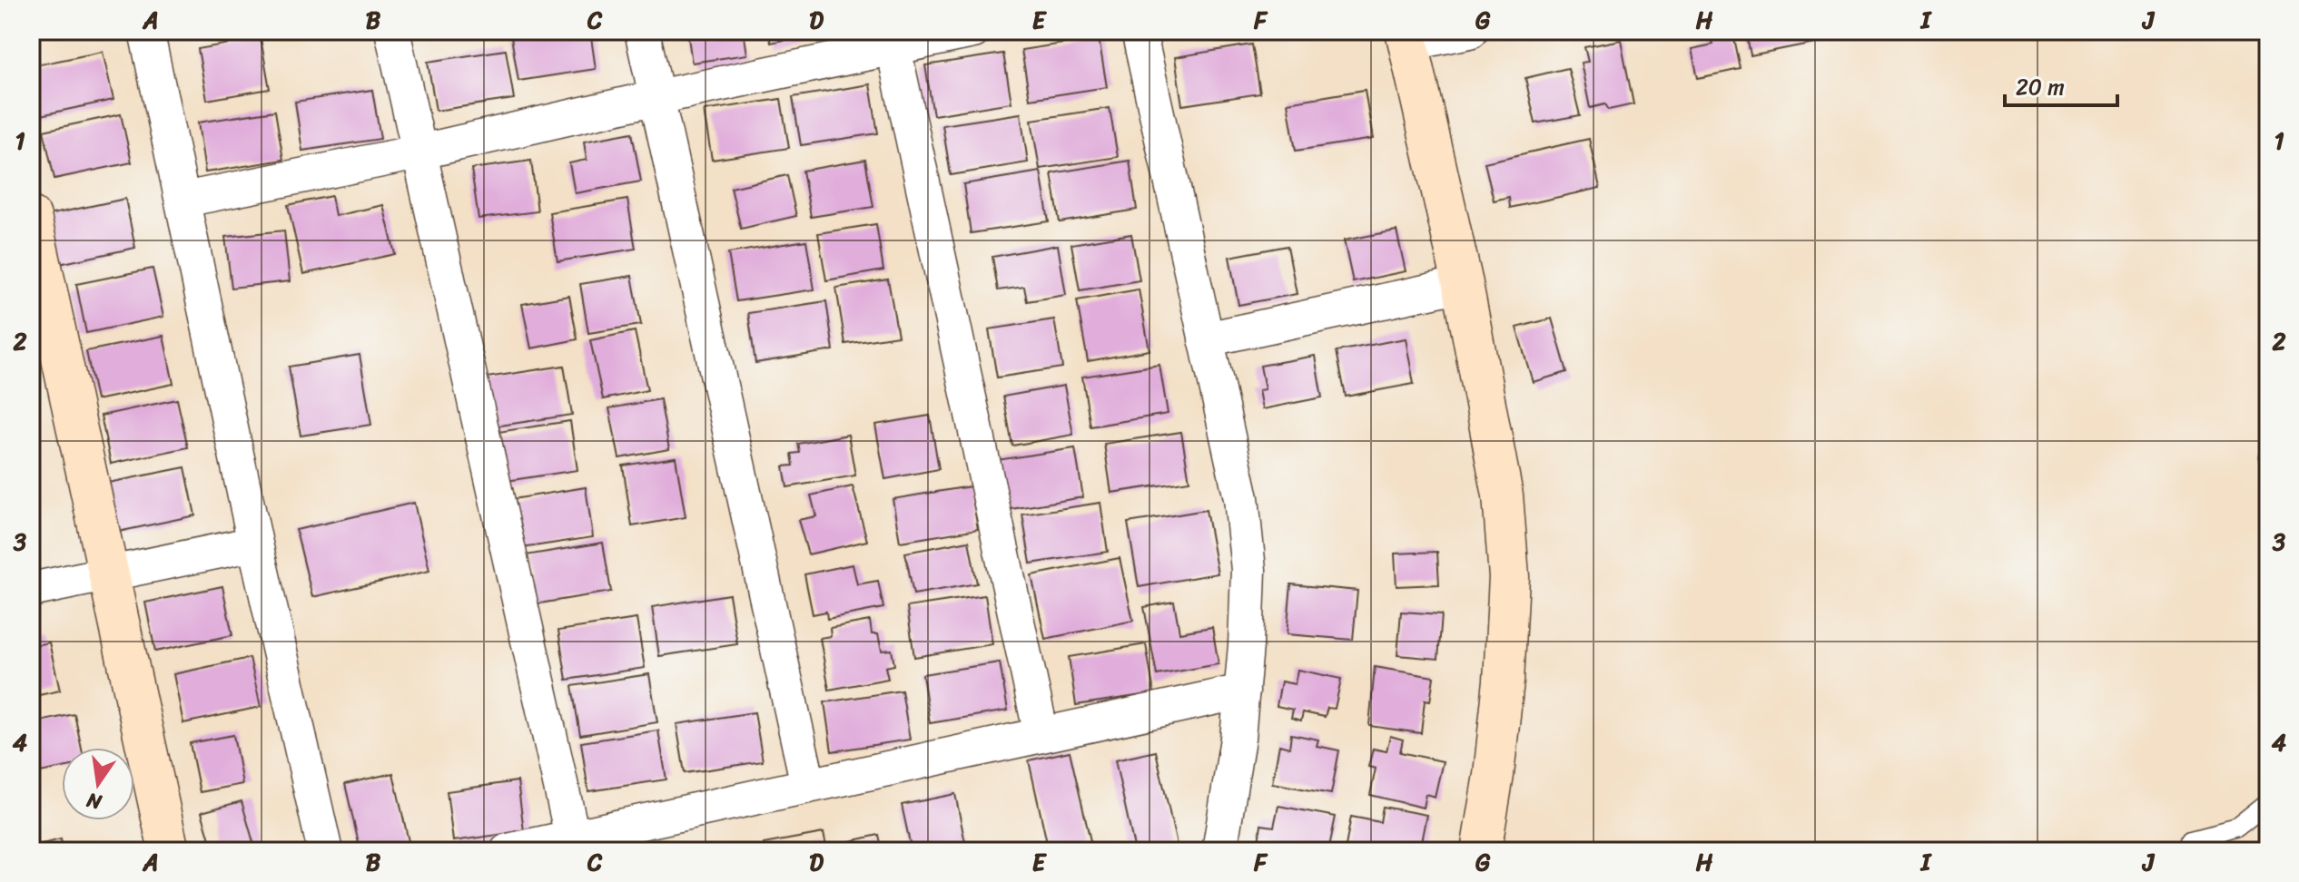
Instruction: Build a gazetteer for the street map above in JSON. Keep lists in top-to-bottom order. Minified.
{"scale_bar":"20 m","north":"bottom","grid":{"columns":["A","B","C","D","E","F","G","H","I","J"],"rows":["1","2","3","4"]}}
